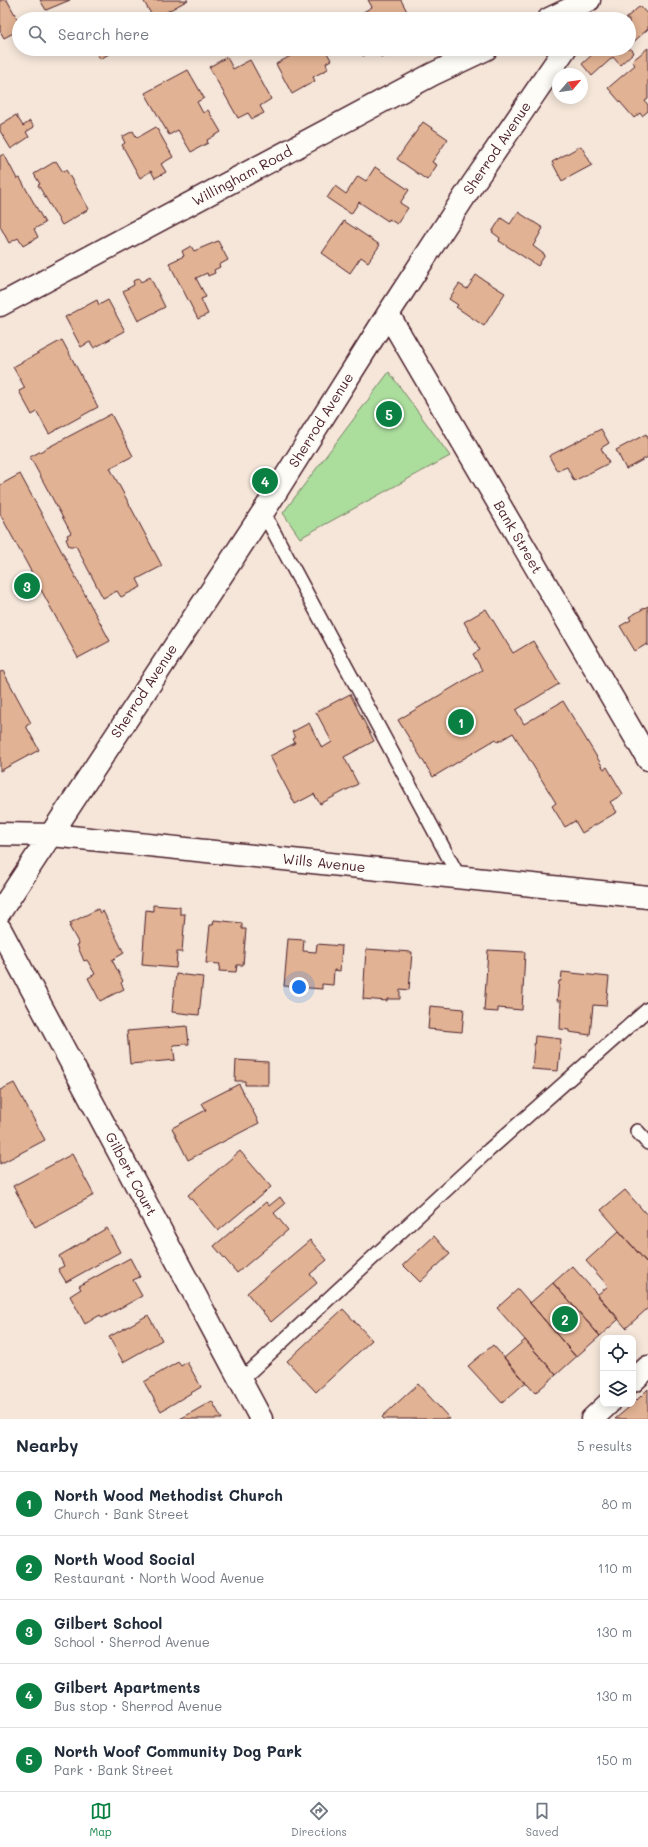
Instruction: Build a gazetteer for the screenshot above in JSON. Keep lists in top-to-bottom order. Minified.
{"streets":{"street":["Sherrod Avenue","Willingham Road","Bank Street","Wills Avenue","Gilbert Court"]},"crossings":[["Sherrod Avenue","Bank Street"],["Sherrod Avenue","Wills Avenue"]],"north":"top right","page":{"search":"Search here","pins":["5","4","3","1","2"],"heading":["Nearby","5 results"],"list":[{"mark":"1","name":"North Wood Methodist Church","note":"Church · Bank Street","value":"80 m"},{"mark":"2","name":"North Wood Social","note":"Restaurant · North Wood Avenue","value":"110 m"},{"mark":"3","name":"Gilbert School","note":"School · Sherrod Avenue","value":"130 m"},{"mark":"4","name":"Gilbert Apartments","note":"Bus stop · Sherrod Avenue","value":"130 m"},{"mark":"5","name":"North Woof Community Dog Park","note":"Park · Bank Street","value":"150 m"}],"nav":["Map","Directions","Saved"]}}
